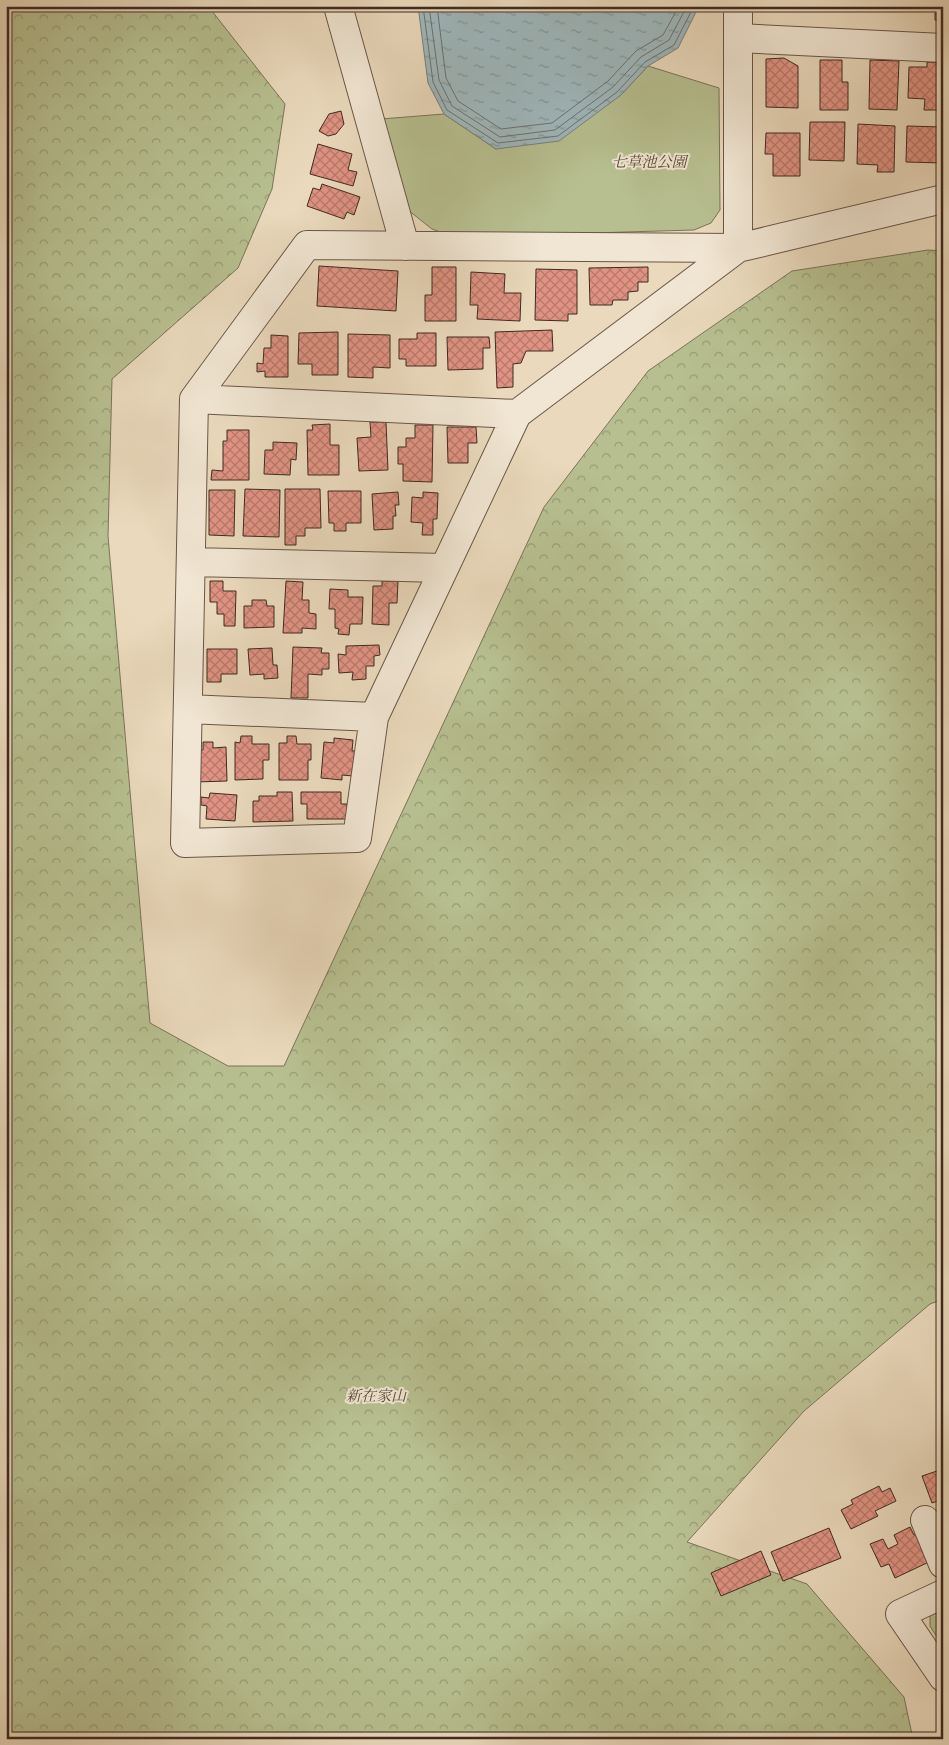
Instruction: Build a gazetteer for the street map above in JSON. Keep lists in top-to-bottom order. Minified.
{"parks":["七草池公園","新在家山"]}
